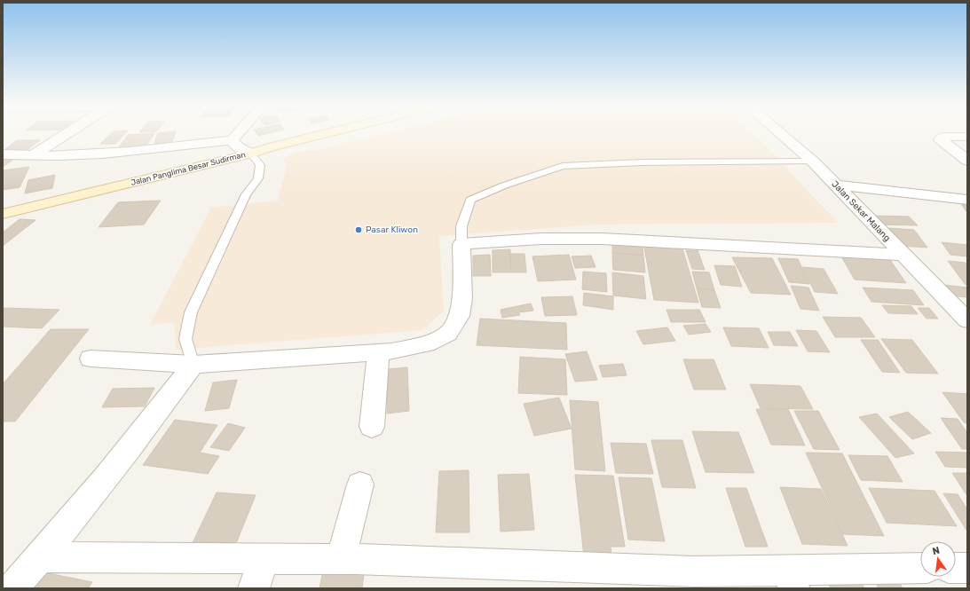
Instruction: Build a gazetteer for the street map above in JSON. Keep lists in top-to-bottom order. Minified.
{"streets":{"main road":["Jalan Panglima Besar Sudirman"],"street":["Jalan Sekar Malang"]},"places":["Pasar Kliwon"],"north":"top"}
